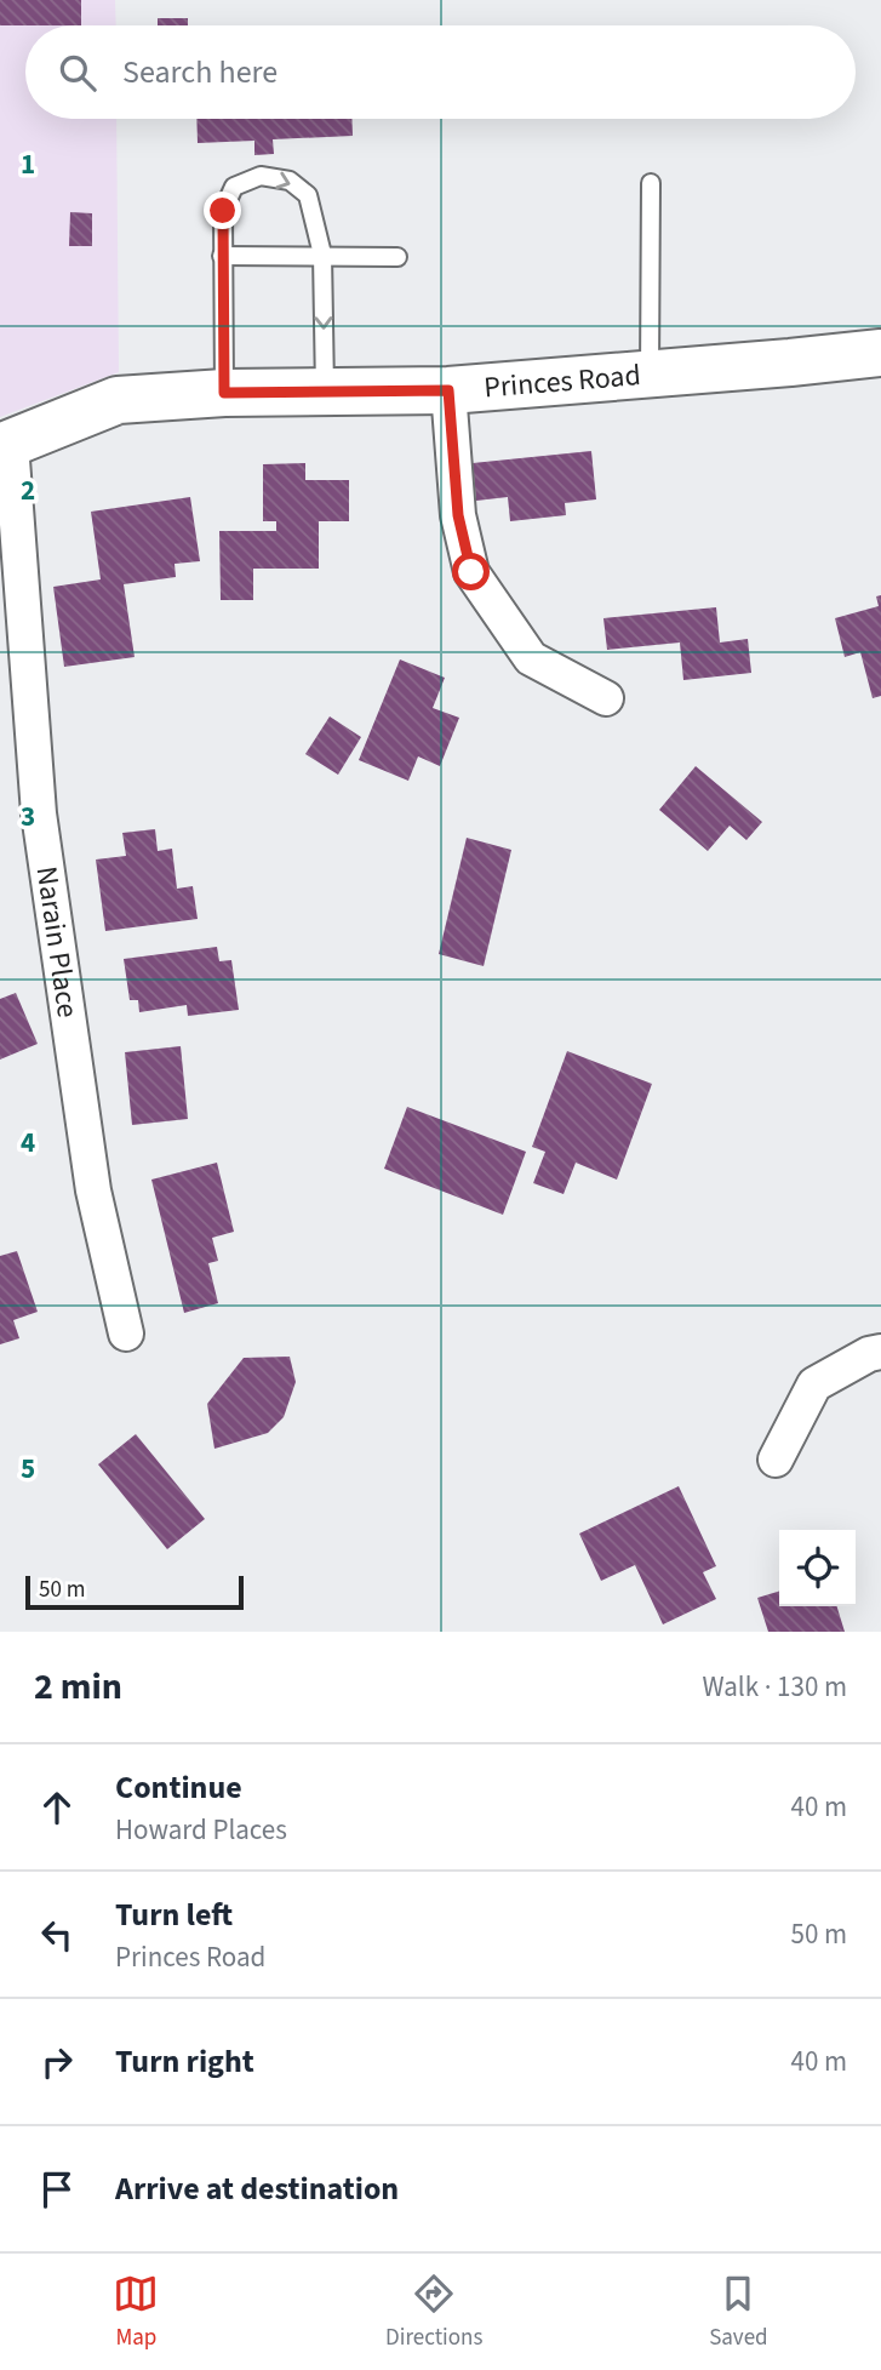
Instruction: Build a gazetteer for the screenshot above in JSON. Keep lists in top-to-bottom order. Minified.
{"streets":{"main road":["Princes Road"],"street":["Narain Place"]},"crossings":[["Princes Road","Narain Place"]],"scale_bar":"50 m","page":{"search":"Search here","scale":"50 m","heading":["2 min","Walk · 130 m"],"list":[["Continue","Howard Places","40 m"],["Turn left","Princes Road","50 m"],["Turn right","40 m"],"Arrive at destination"],"nav":["Map","Directions","Saved"]},"grid":{"rows":["1","2","3","4","5"]}}
